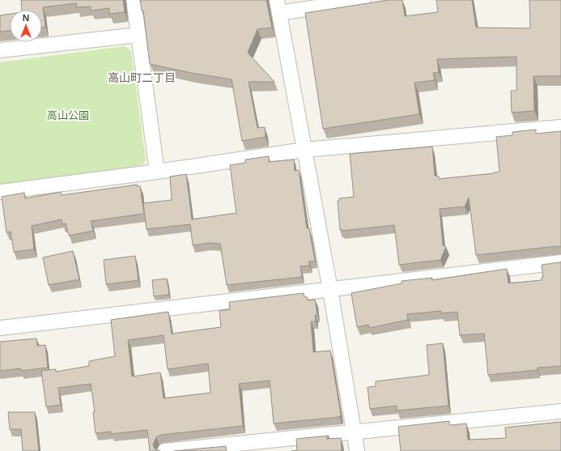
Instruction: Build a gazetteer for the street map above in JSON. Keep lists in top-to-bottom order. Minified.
{"districts":["高山町二丁目"],"parks":["高山公園"],"north":"top"}
